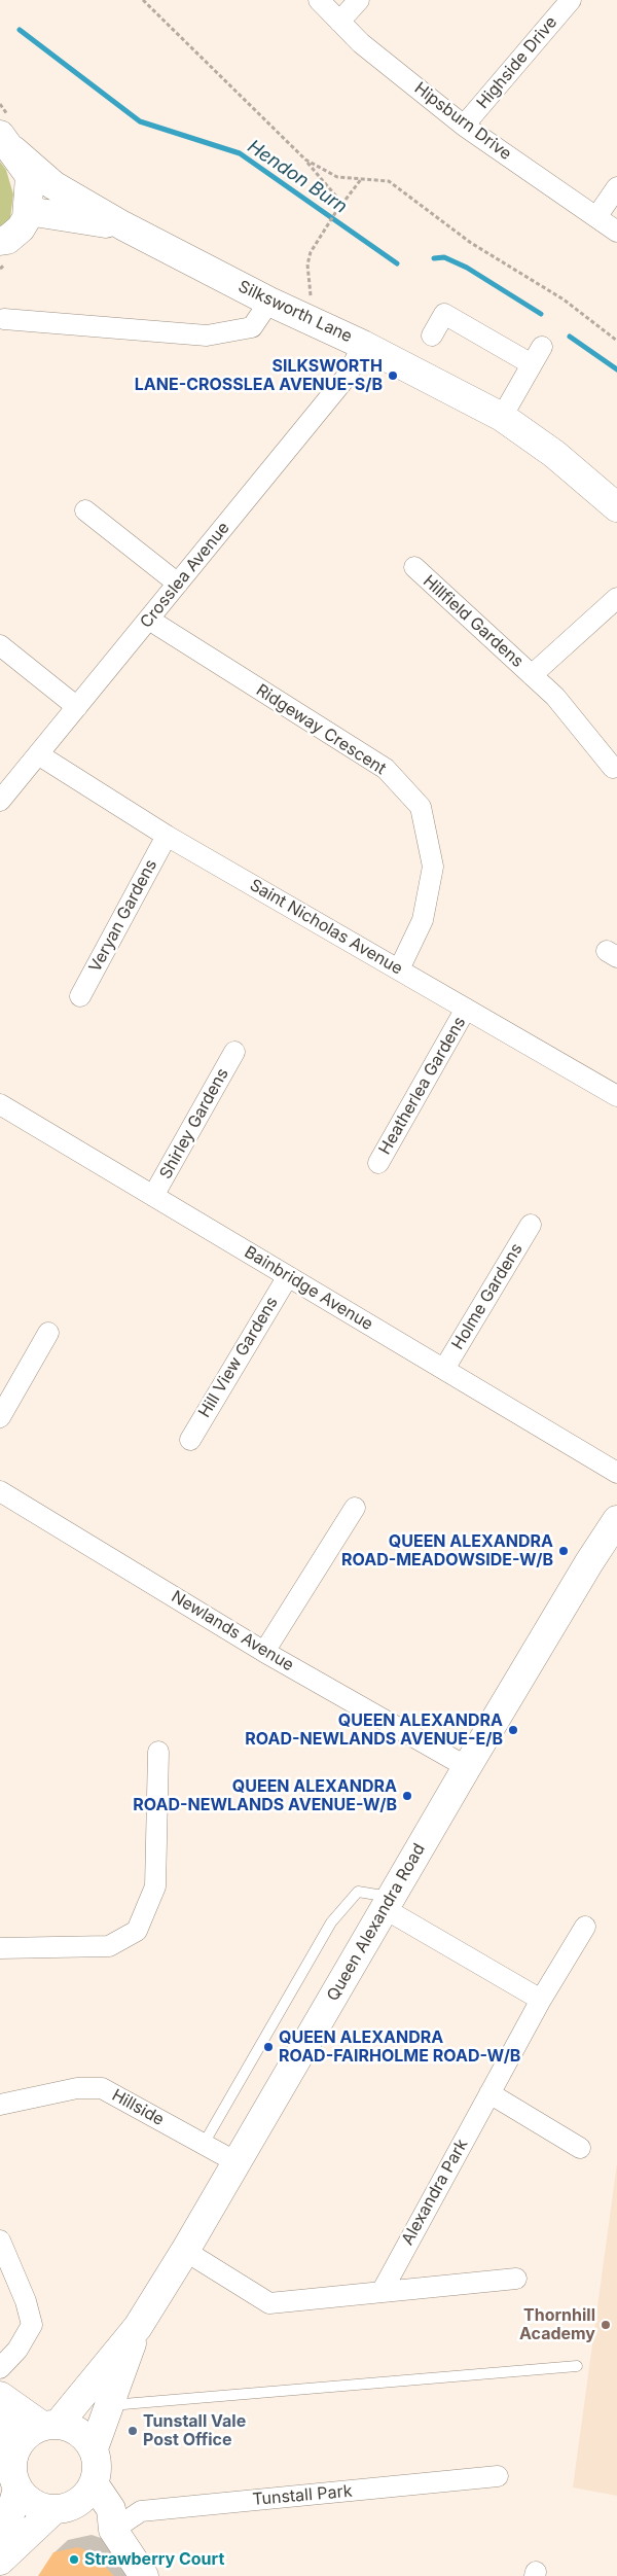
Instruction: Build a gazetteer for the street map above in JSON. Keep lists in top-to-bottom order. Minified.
{"streets":{"street":["Highside Drive","Hipsburn Drive","Silksworth Lane","Crosslea Avenue","Hillfield Gardens","Ridgeway Crescent","Veryan Gardens","Saint Nicholas Avenue","Heatherlea Gardens","Shirley Gardens","Bainbridge Avenue","Holme Gardens","Hill View Gardens","Newlands Avenue","Queen Alexandra Road","Hillside","Alexandra Park","Tunstall Park"]},"crossings":[["Highside Drive","Hipsburn Drive"],["Silksworth Lane","Crosslea Avenue"],["Crosslea Avenue","Ridgeway Crescent"],["Crosslea Avenue","Saint Nicholas Avenue"],["Ridgeway Crescent","Saint Nicholas Avenue"],["Veryan Gardens","Saint Nicholas Avenue"],["Saint Nicholas Avenue","Heatherlea Gardens"],["Shirley Gardens","Bainbridge Avenue"],["Bainbridge Avenue","Holme Gardens"],["Bainbridge Avenue","Hill View Gardens"],["Newlands Avenue","Queen Alexandra Road"],["Queen Alexandra Road","Hillside"]],"water":["Hendon Burn"],"places":["SILKSWORTH LANE-CROSSLEA AVENUE-S/B","QUEEN ALEXANDRA ROAD-MEADOWSIDE-W/B","QUEEN ALEXANDRA ROAD-NEWLANDS AVENUE-E/B","QUEEN ALEXANDRA ROAD-NEWLANDS AVENUE-W/B","QUEEN ALEXANDRA ROAD-FAIRHOLME ROAD-W/B","Thornhill Academy","Tunstall Vale Post Office","Strawberry Court"]}
